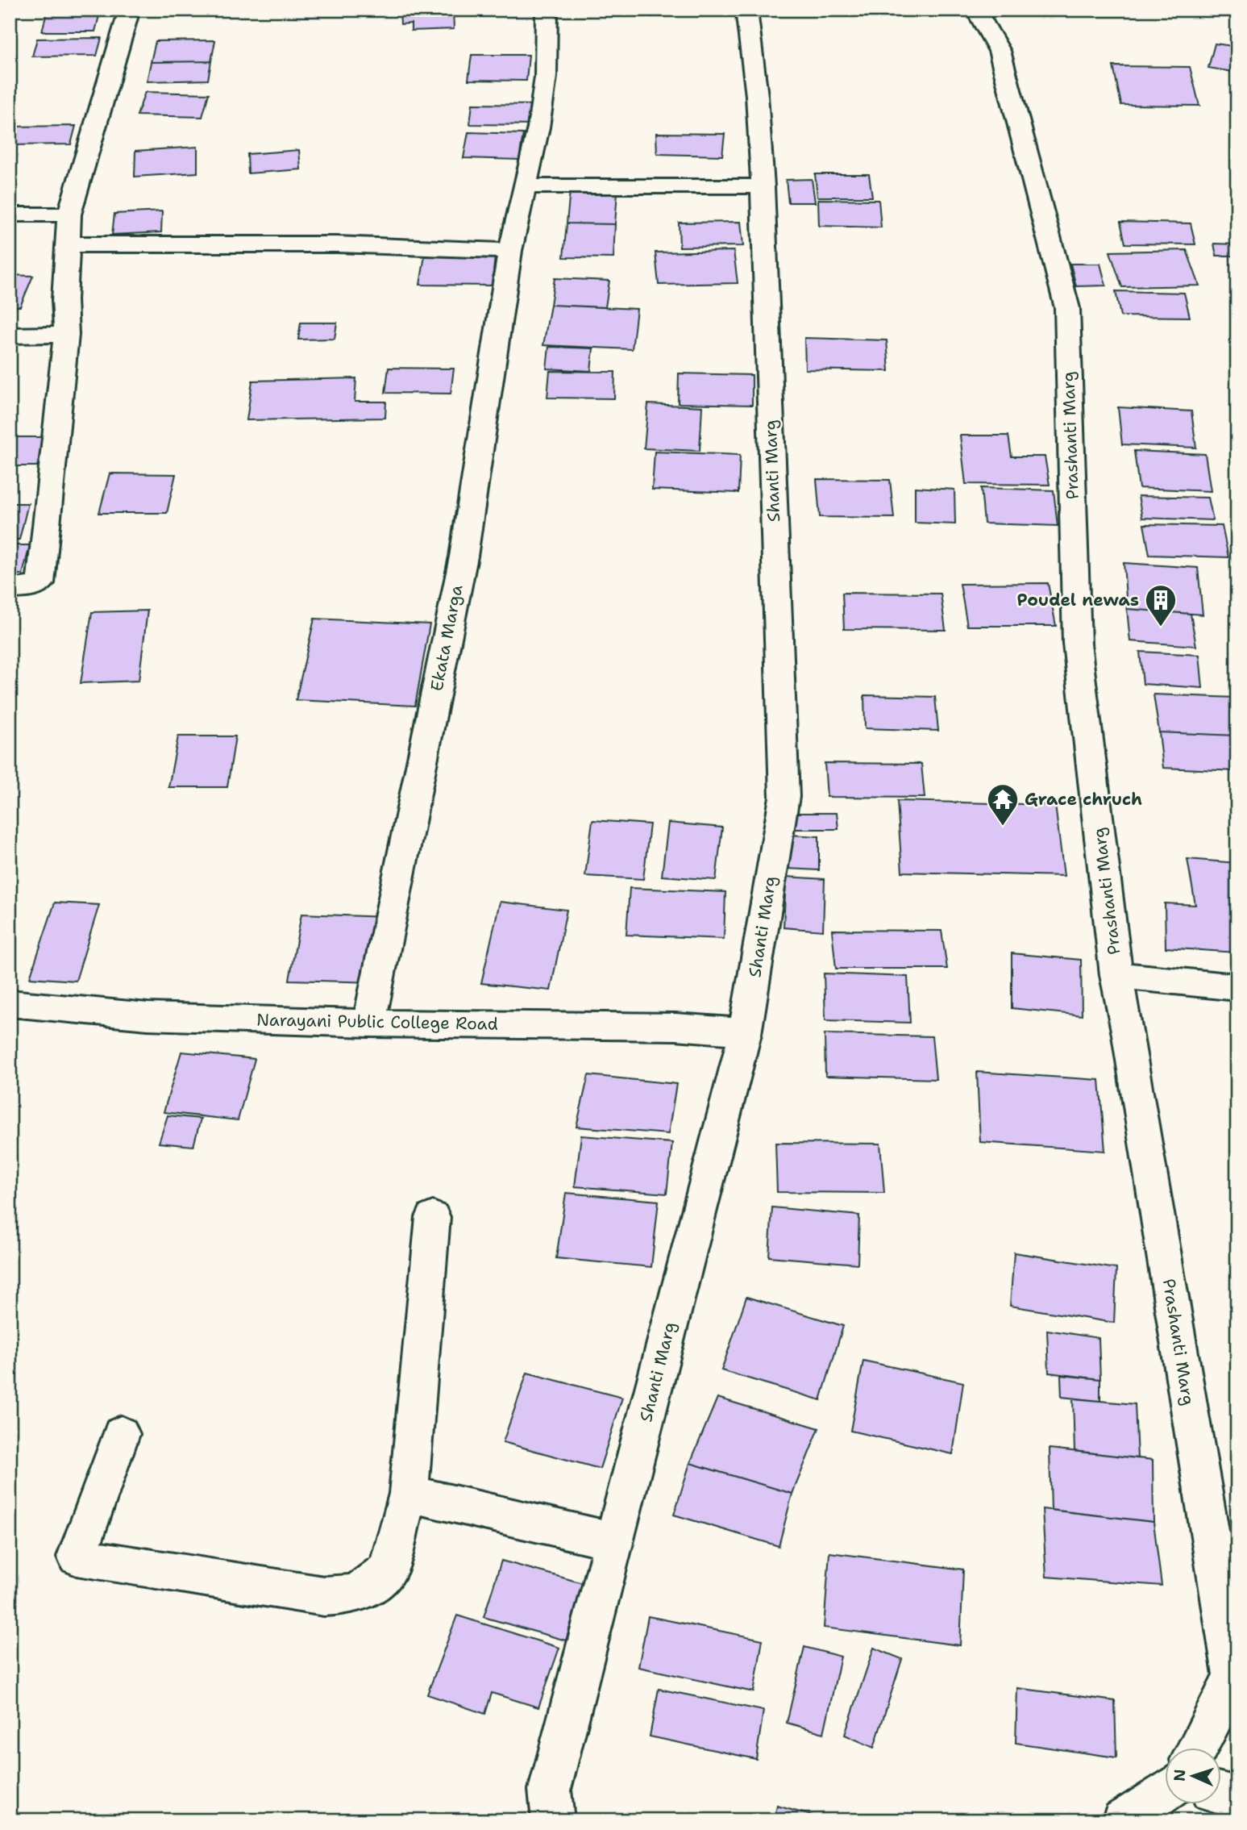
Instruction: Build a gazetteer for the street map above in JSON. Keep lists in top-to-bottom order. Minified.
{"streets":{"street":["Prashanti Marg","Shanti Marg","Ekata Marga","Narayani Public College Road"]},"crossings":[["Shanti Marg","Narayani Public College Road"],["Ekata Marga","Narayani Public College Road"]],"places":{"building":["Poudel newas"],"temple":["Grace chruch"]},"north":"left"}
